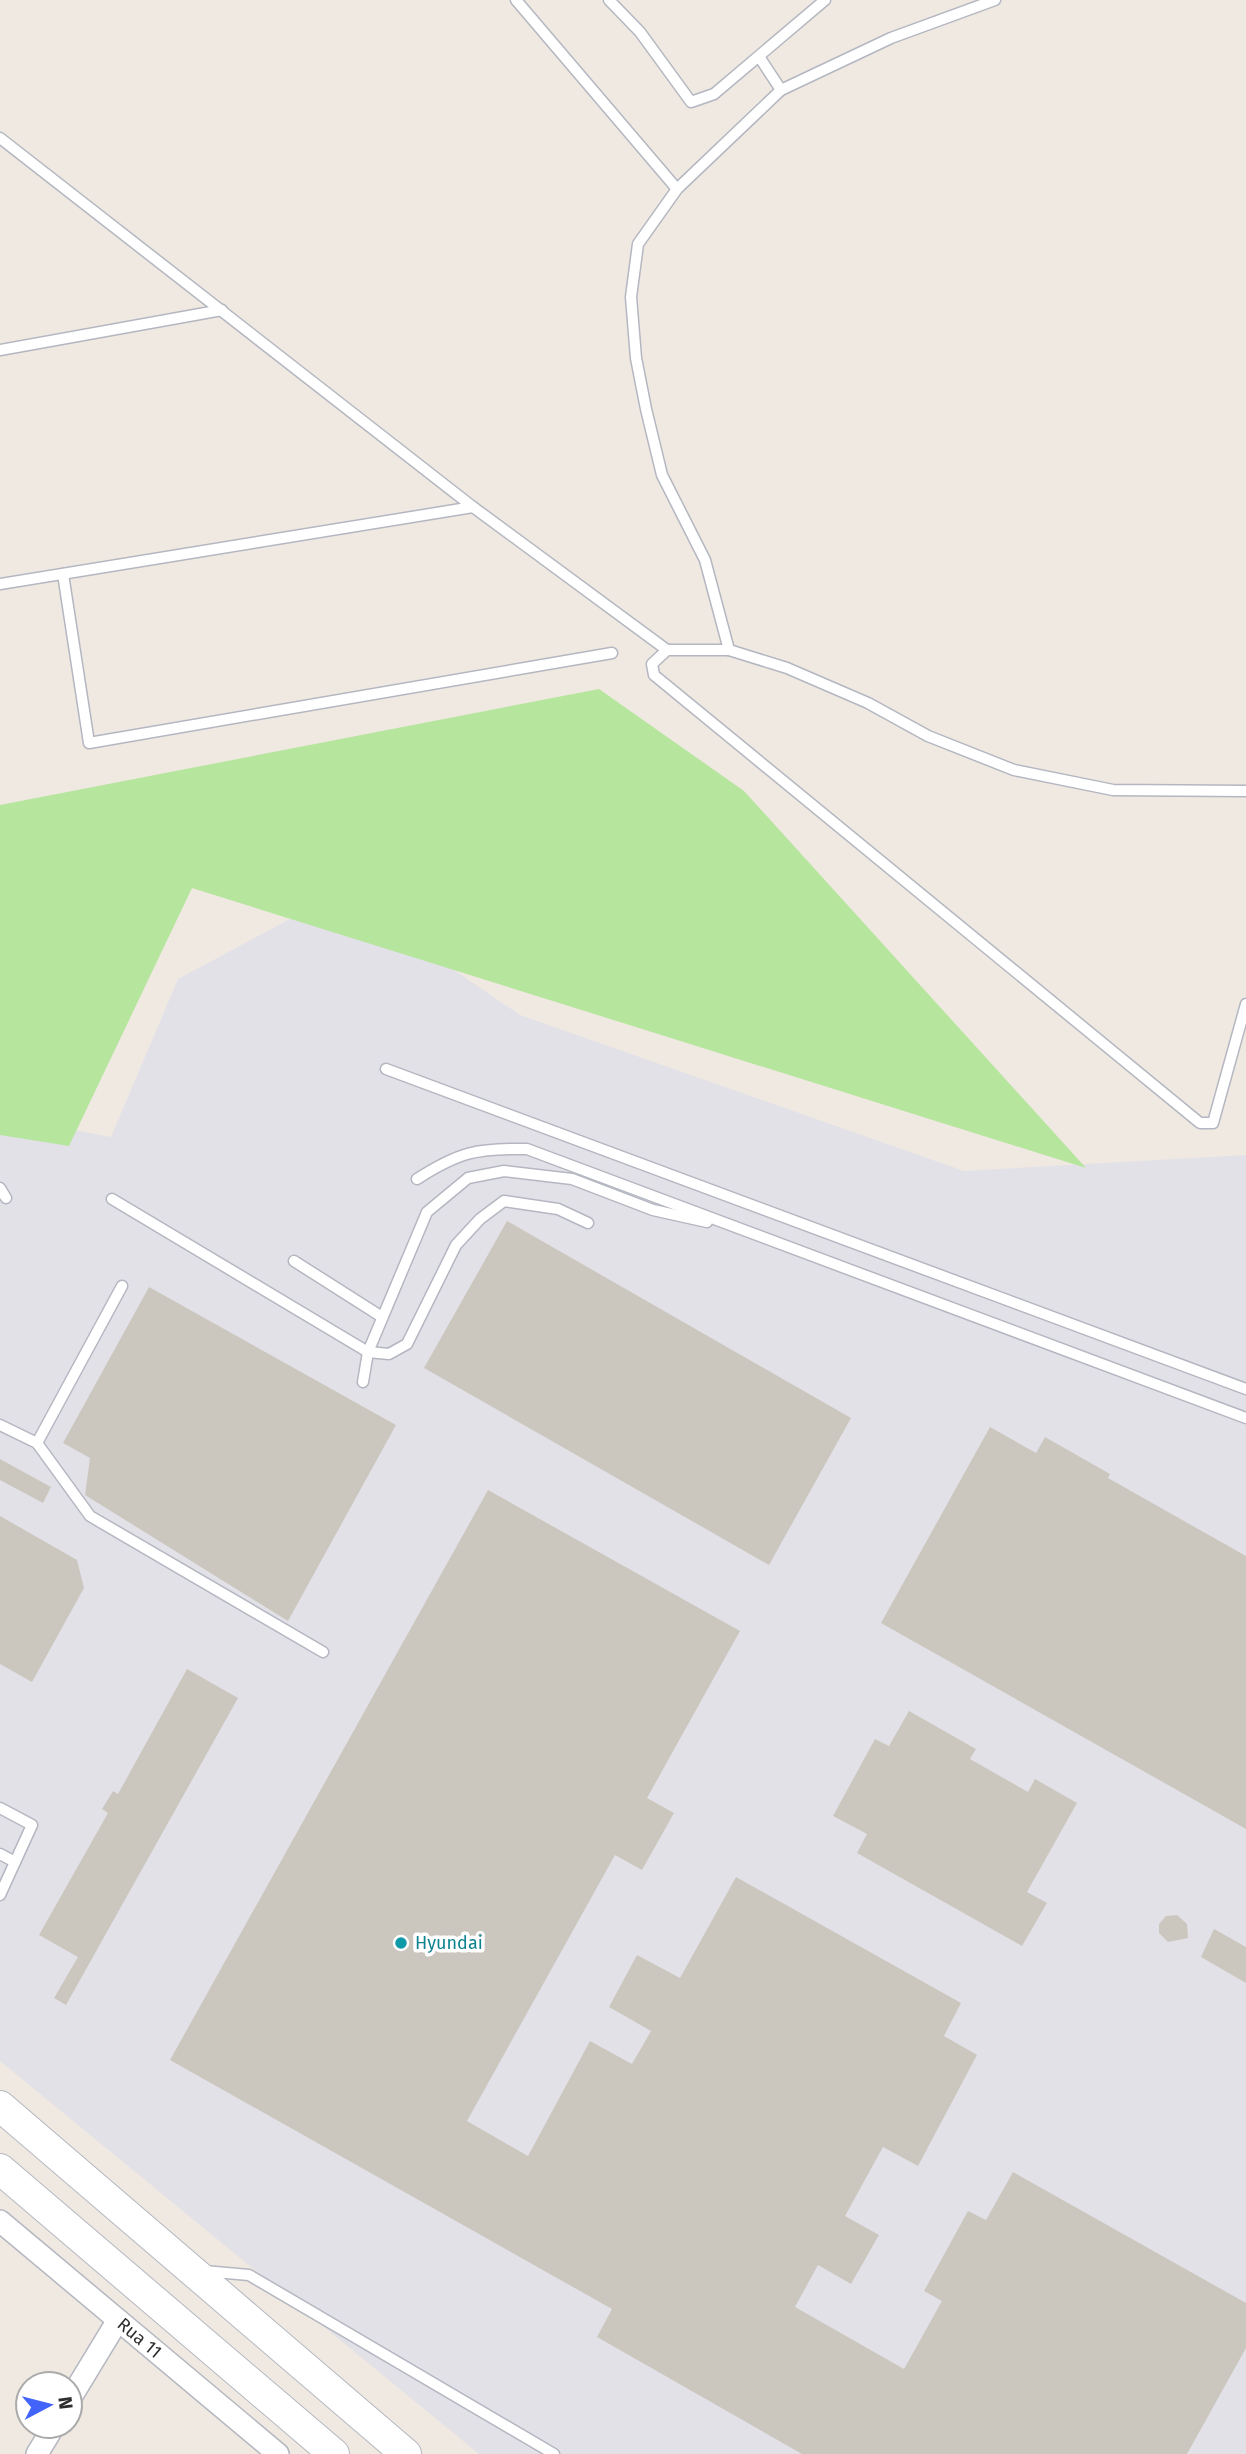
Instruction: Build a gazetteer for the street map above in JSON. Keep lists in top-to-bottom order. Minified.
{"streets":{"street":["Rua 11"]},"places":["Hyundai"],"north":"right"}
